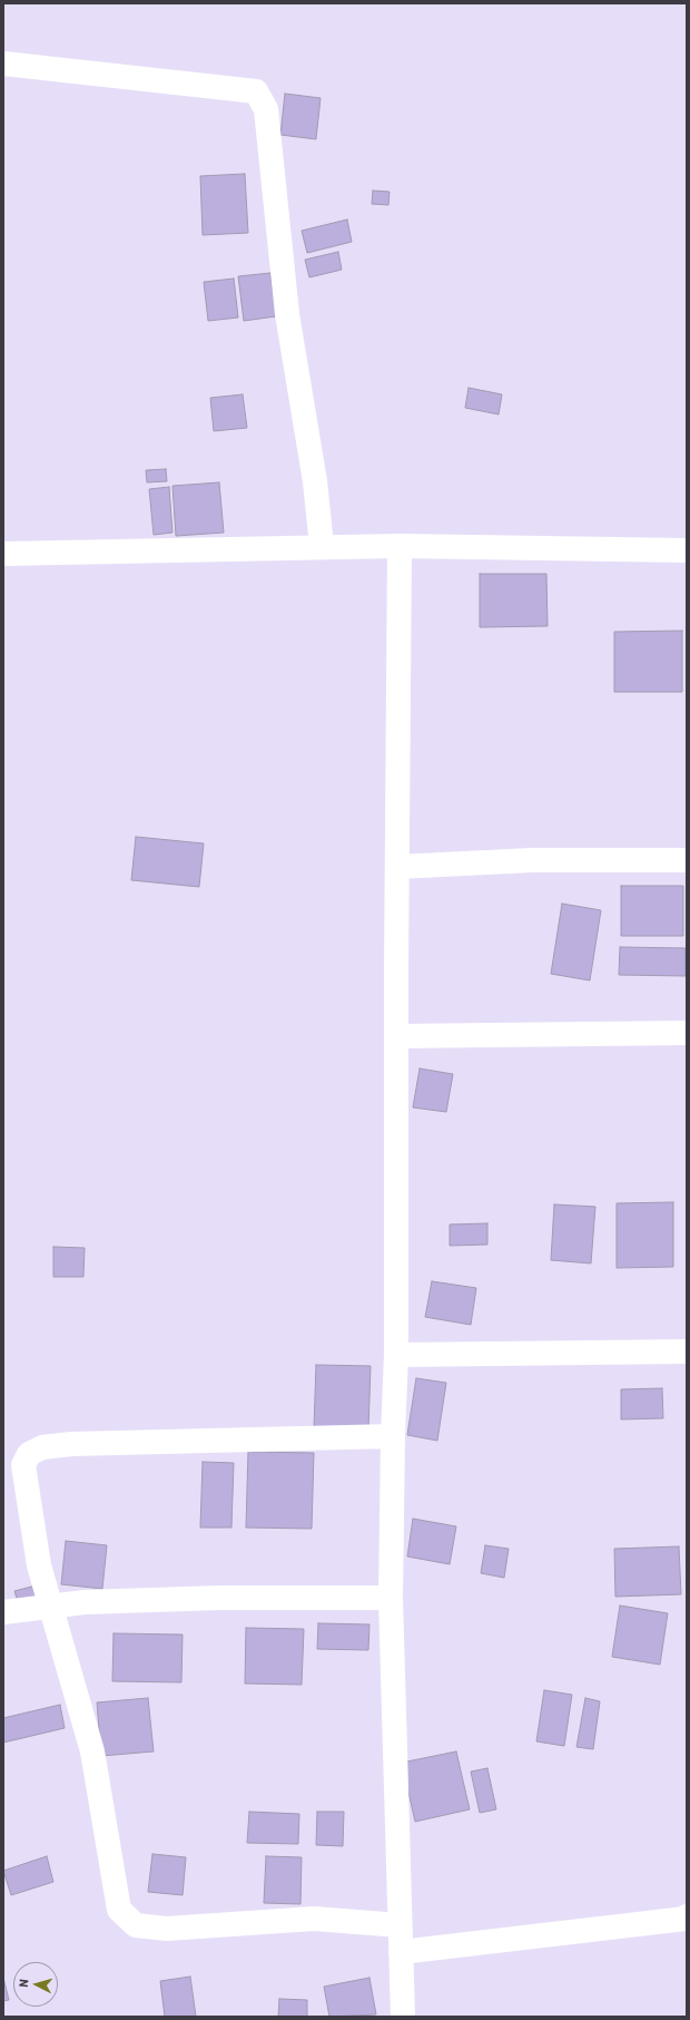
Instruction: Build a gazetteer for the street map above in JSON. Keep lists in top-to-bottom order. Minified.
{"north":"left"}
